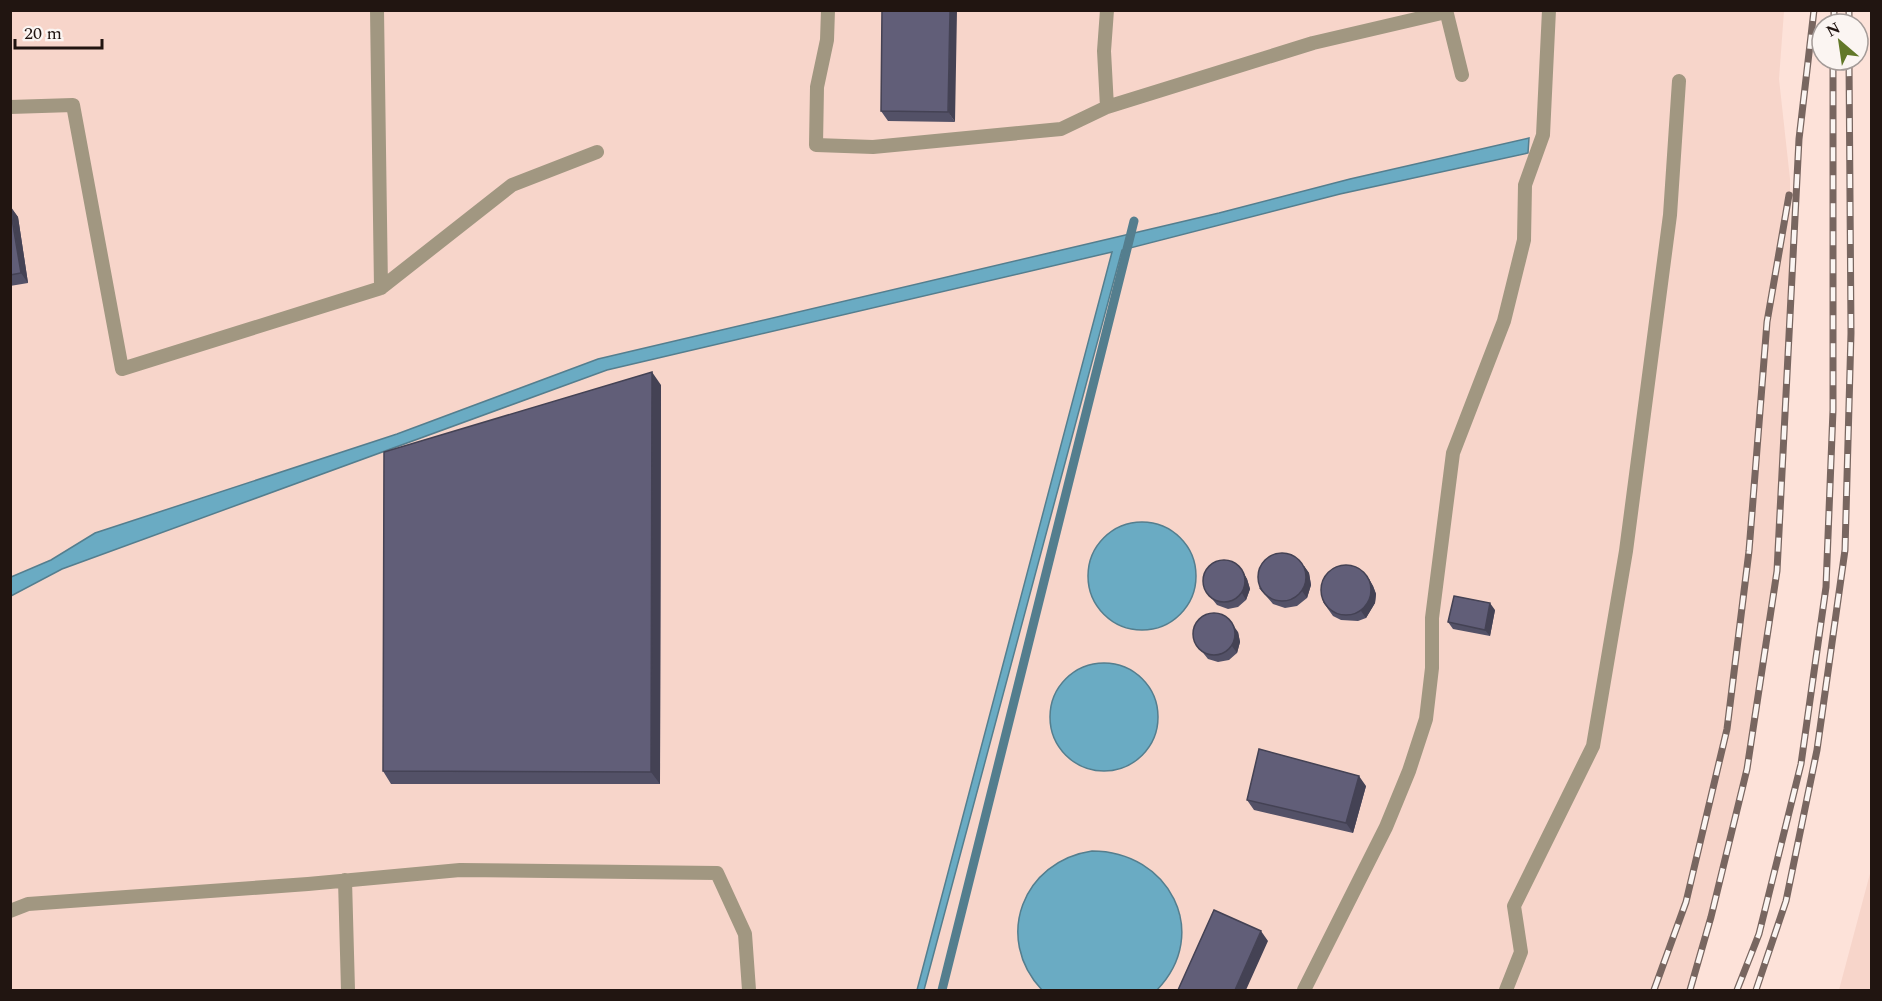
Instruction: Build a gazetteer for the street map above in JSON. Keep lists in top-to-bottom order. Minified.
{"scale_bar":"20 m","north":"top left"}
